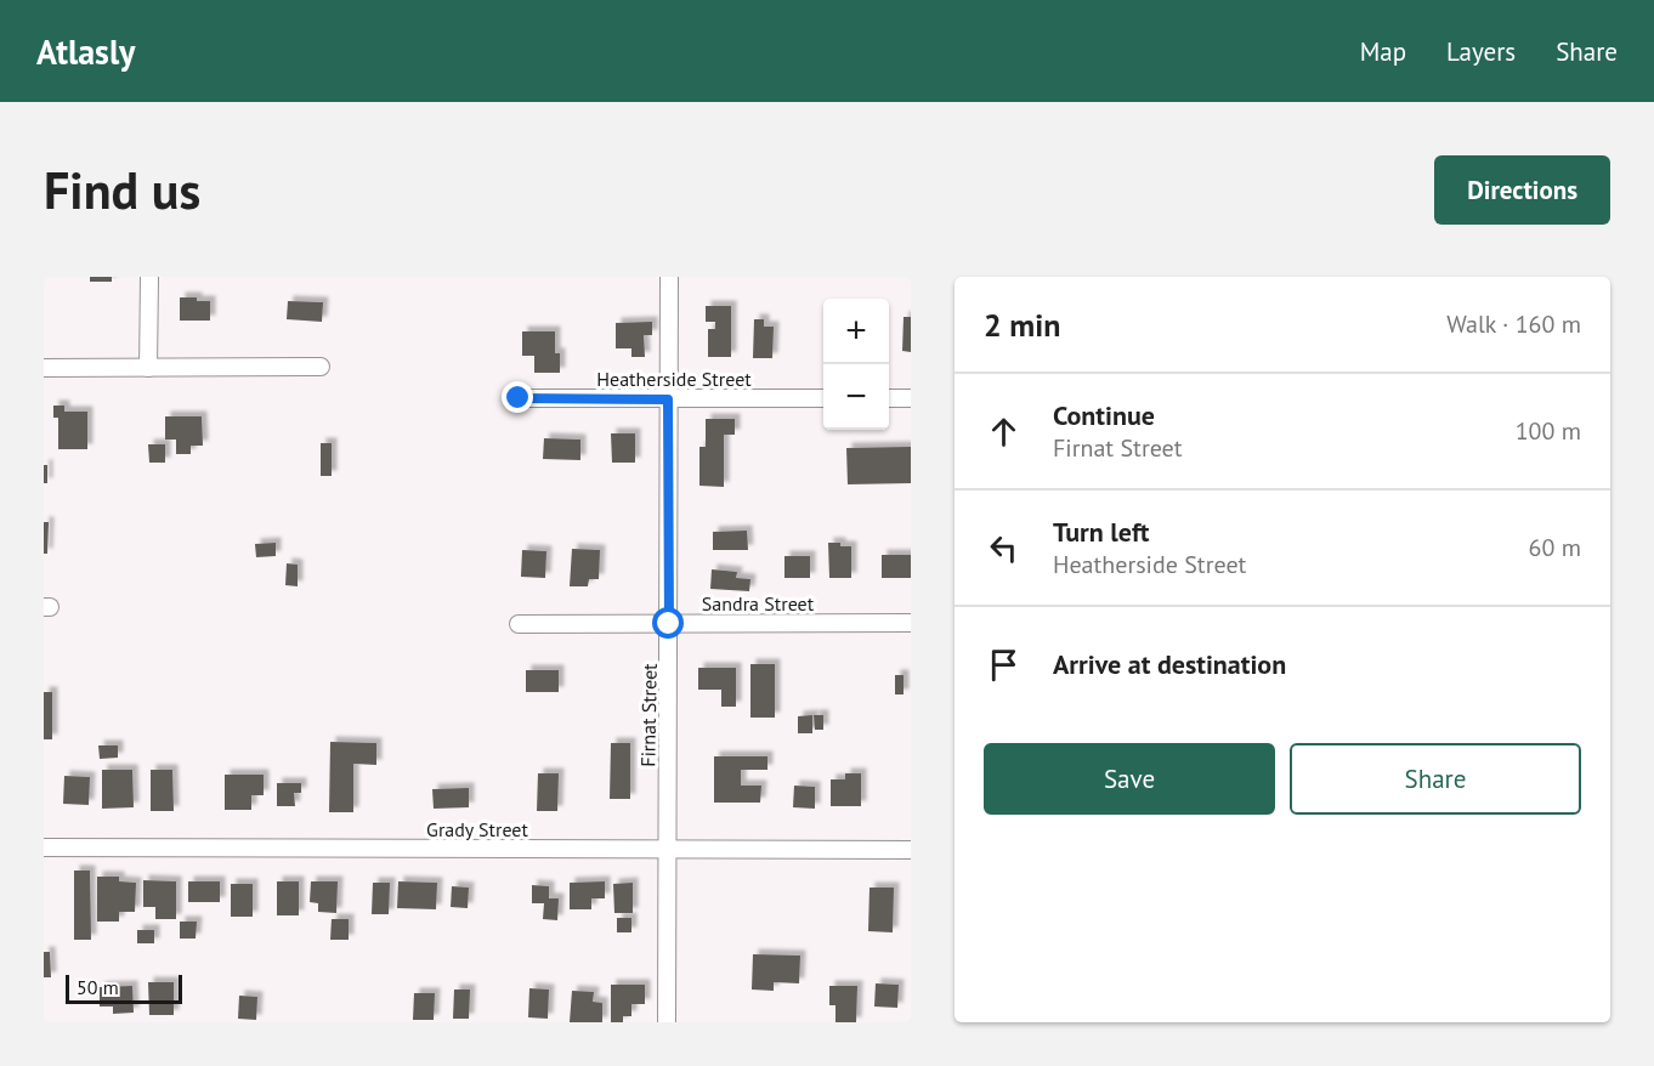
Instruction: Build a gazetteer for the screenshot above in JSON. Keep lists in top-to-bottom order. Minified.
{"streets":{"street":["Heatherside Street","Sandra Street","Firnat Street","Grady Street"]},"crossings":[["Heatherside Street","Firnat Street"],["Sandra Street","Firnat Street"],["Firnat Street","Grady Street"]],"scale_bar":"50 m","page":{"header":"Atlasly","nav":["Map","Layers","Share"],"buttons":["Directions",["Save","Share"]],"title":"Find us","heading":["2 min","Walk · 160 m"],"map_buttons":["+","−"],"list":[["Continue","Firnat Street","100 m"],["Turn left","Heatherside Street","60 m"],"Arrive at destination"],"scale":"50 m"}}
